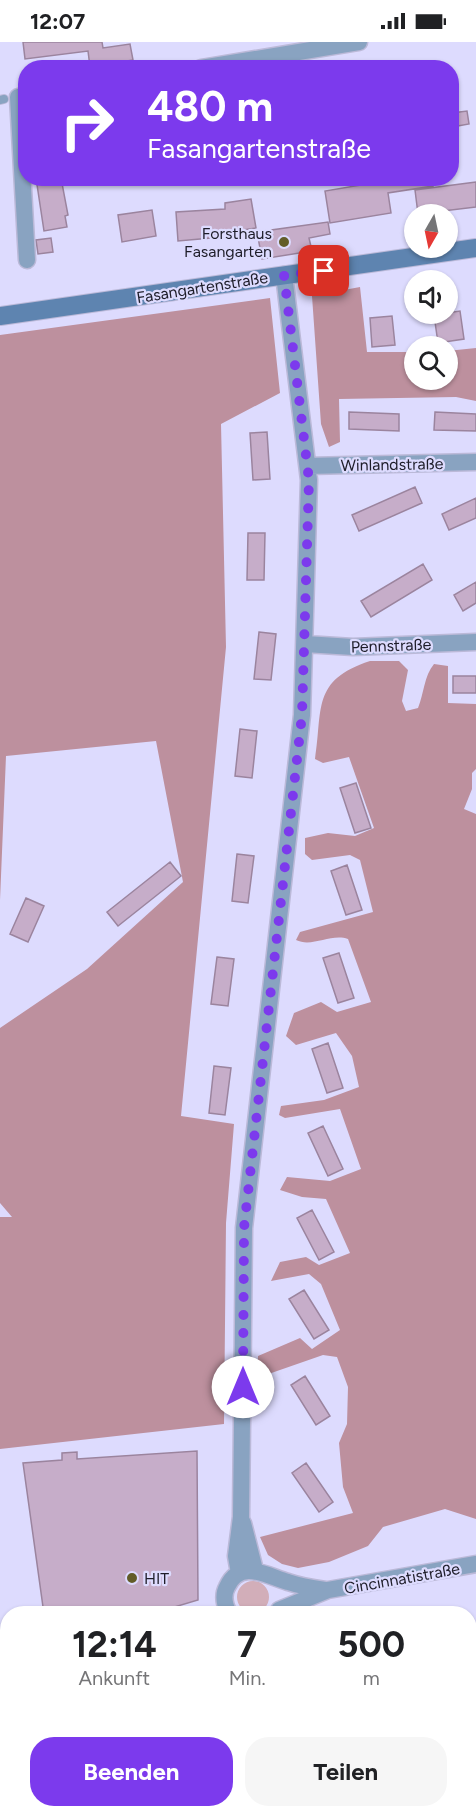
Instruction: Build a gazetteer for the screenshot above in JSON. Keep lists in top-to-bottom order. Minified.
{"streets":{"street":["Fasangartenstraße","Winlandstraße","Pennstraße","Cincinnatistraße"]},"places":["Forsthaus Fasangarten","HIT"],"north":"bottom","page":{"status":"12:07","turn":["480 m","Fasangartenstraße"],"eta":["12:14","Ankunft","7","Min.","500","m"],"buttons":["Beenden","Teilen"]}}
